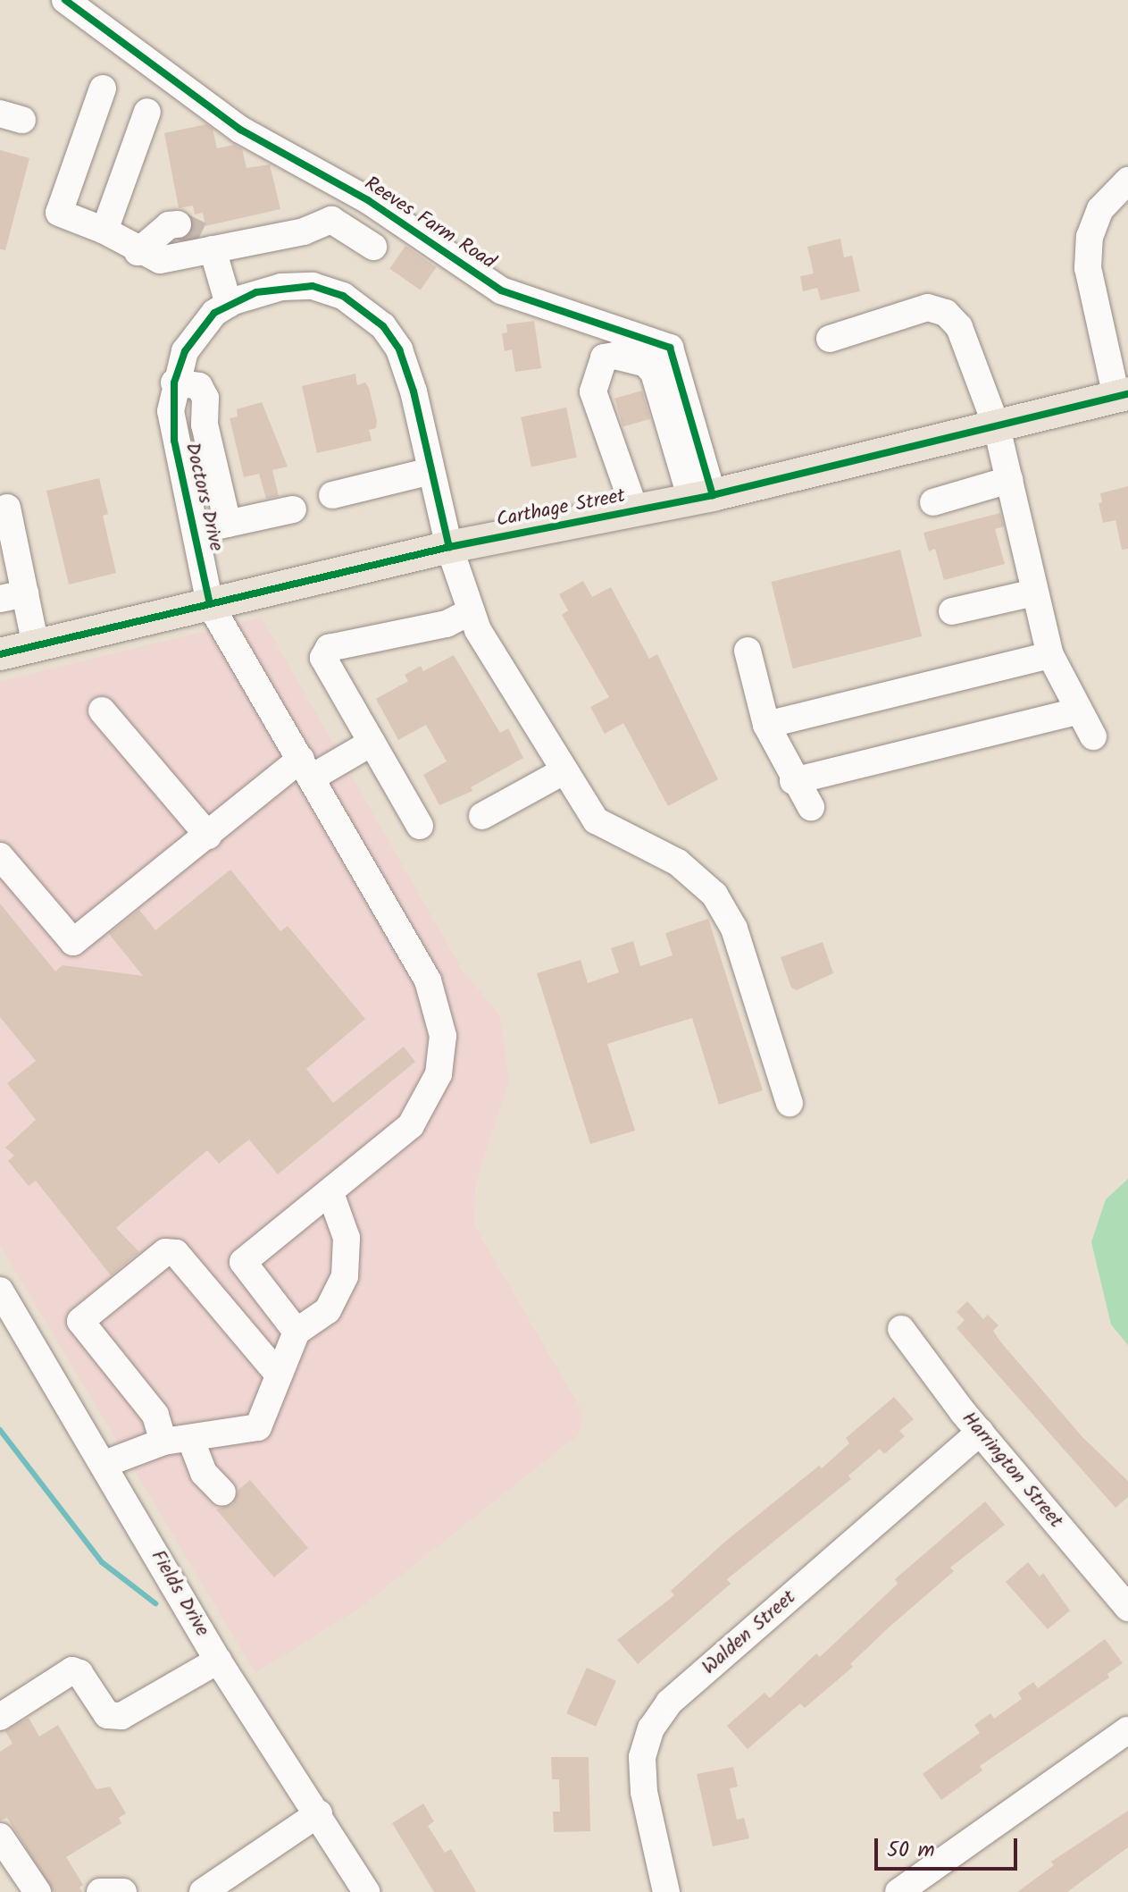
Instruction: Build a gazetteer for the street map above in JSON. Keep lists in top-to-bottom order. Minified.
{"streets":{"main road":["Carthage Street"],"street":["Reeves Farm Road","Doctors Drive","Harrington Street","Fields Drive","Walden Street"]},"crossings":[["Reeves Farm Road","Carthage Street"],["Doctors Drive","Carthage Street"],["Harrington Street","Walden Street"]],"scale_bar":"50 m"}
